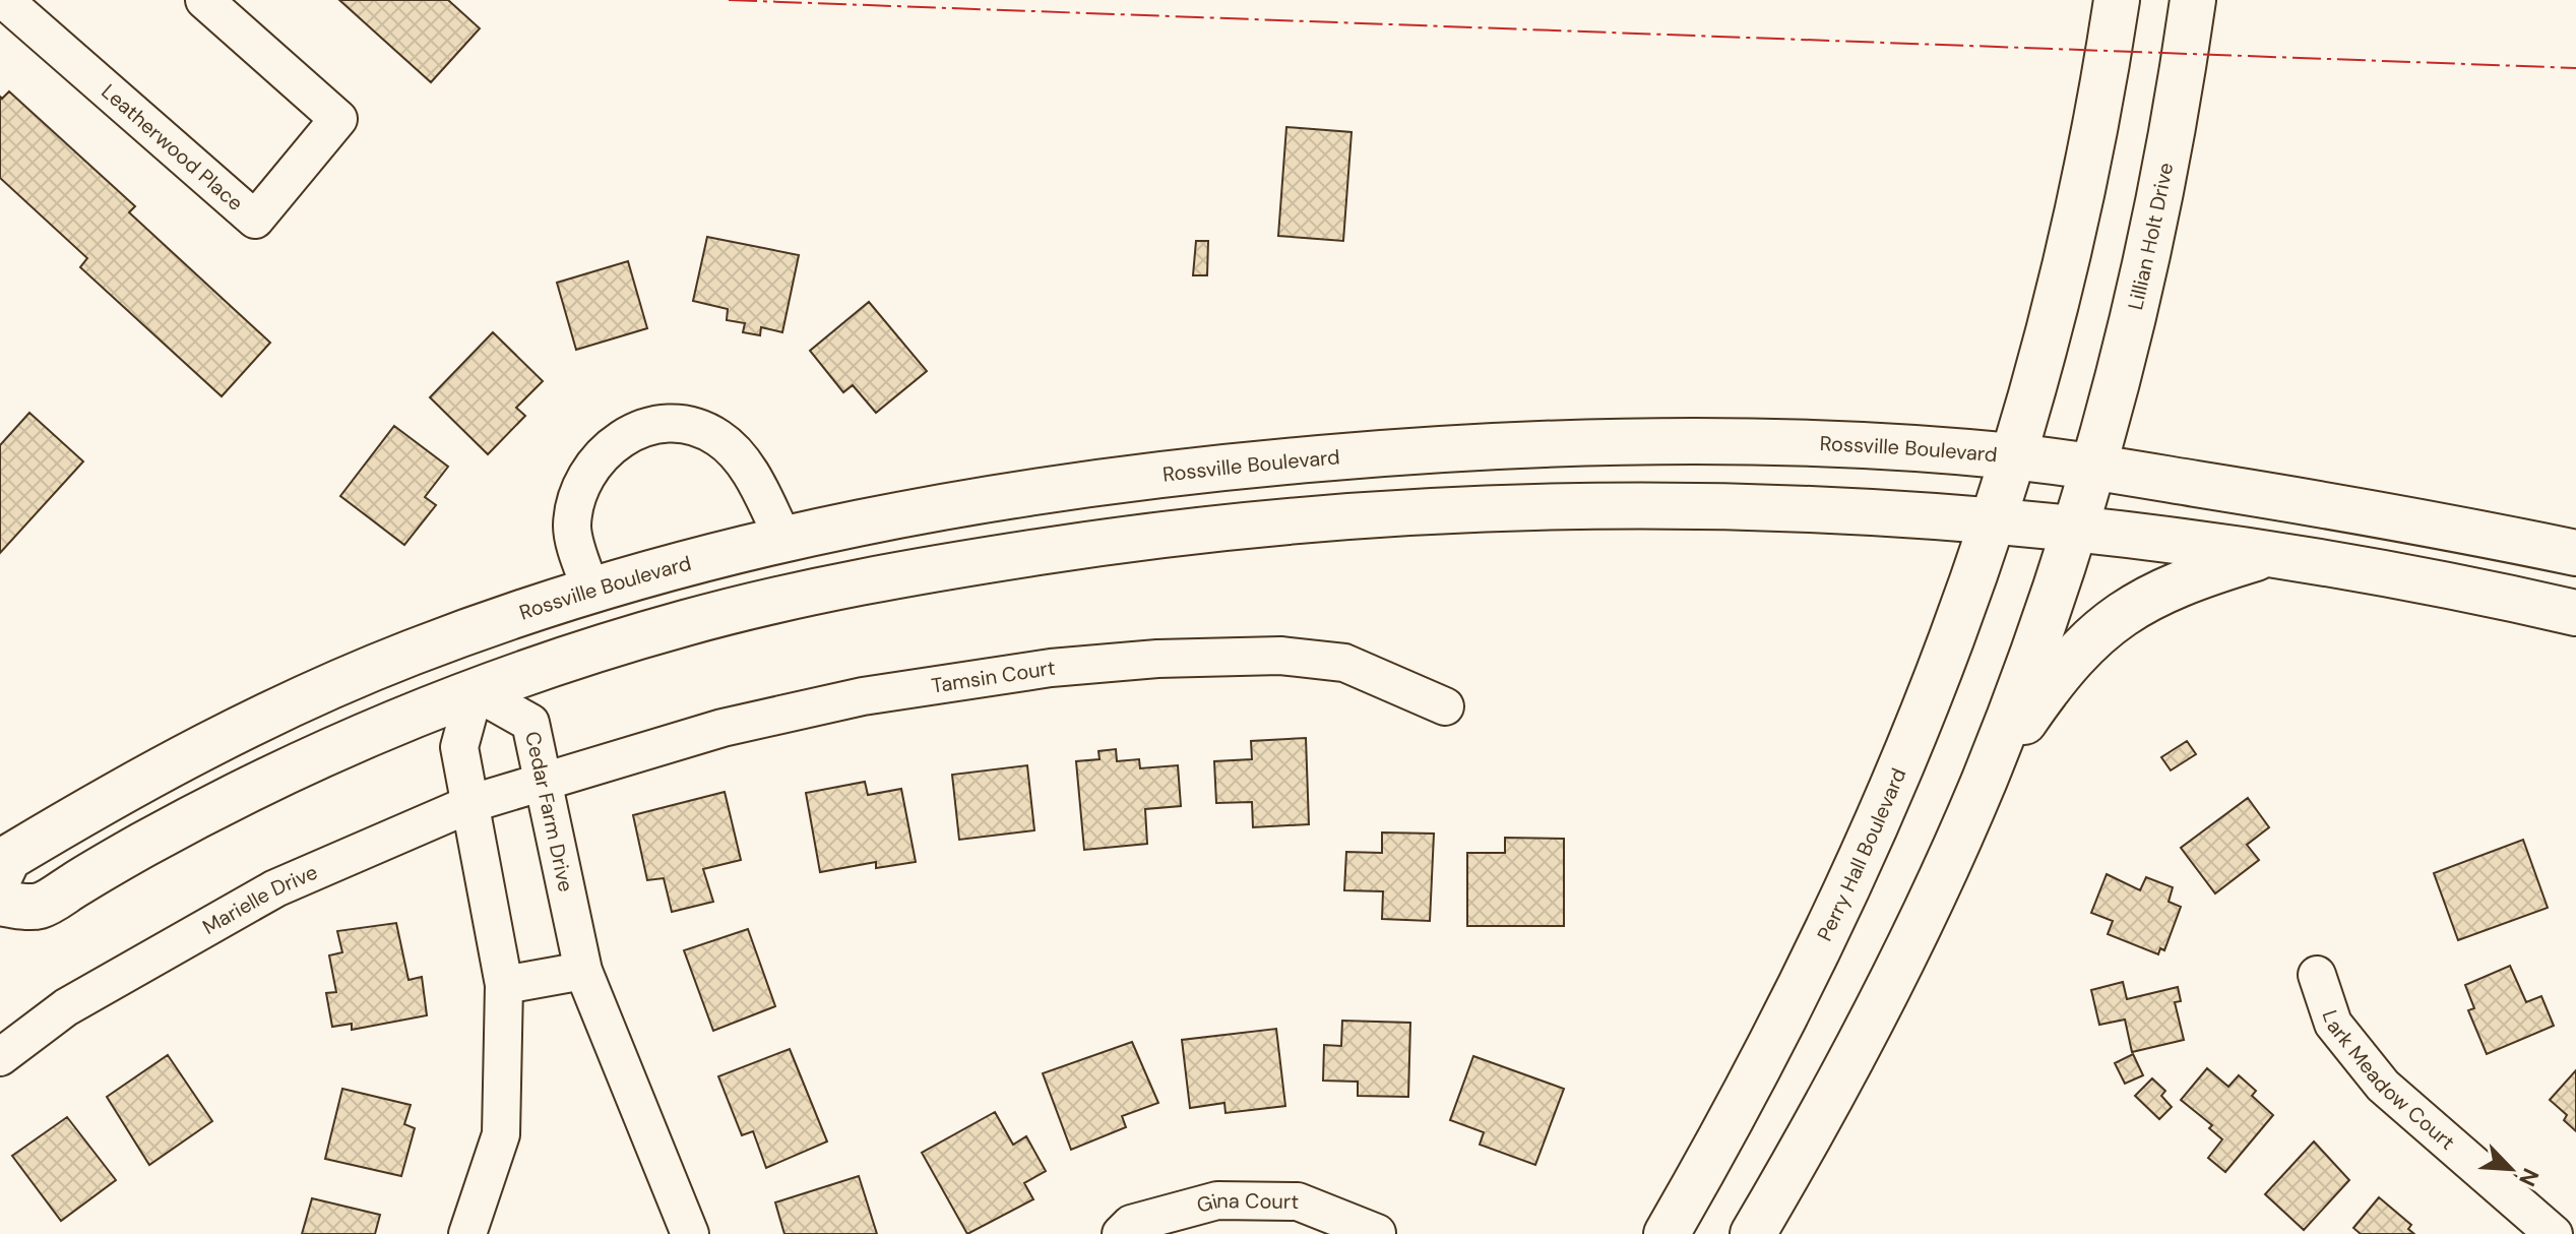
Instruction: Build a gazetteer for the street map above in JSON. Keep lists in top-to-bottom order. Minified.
{"streets":{"main road":["Lillian Holt Drive","Rossville Boulevard","Perry Hall Boulevard"],"street":["Leatherwood Place","Tamsin Court","Cedar Farm Drive","Marielle Drive","Lark Meadow Court","Gina Court"]},"crossings":[["Lillian Holt Drive","Rossville Boulevard"],["Rossville Boulevard","Perry Hall Boulevard"],["Tamsin Court","Cedar Farm Drive"],["Tamsin Court","Marielle Drive"],["Cedar Farm Drive","Marielle Drive"]],"north":"bottom right"}
